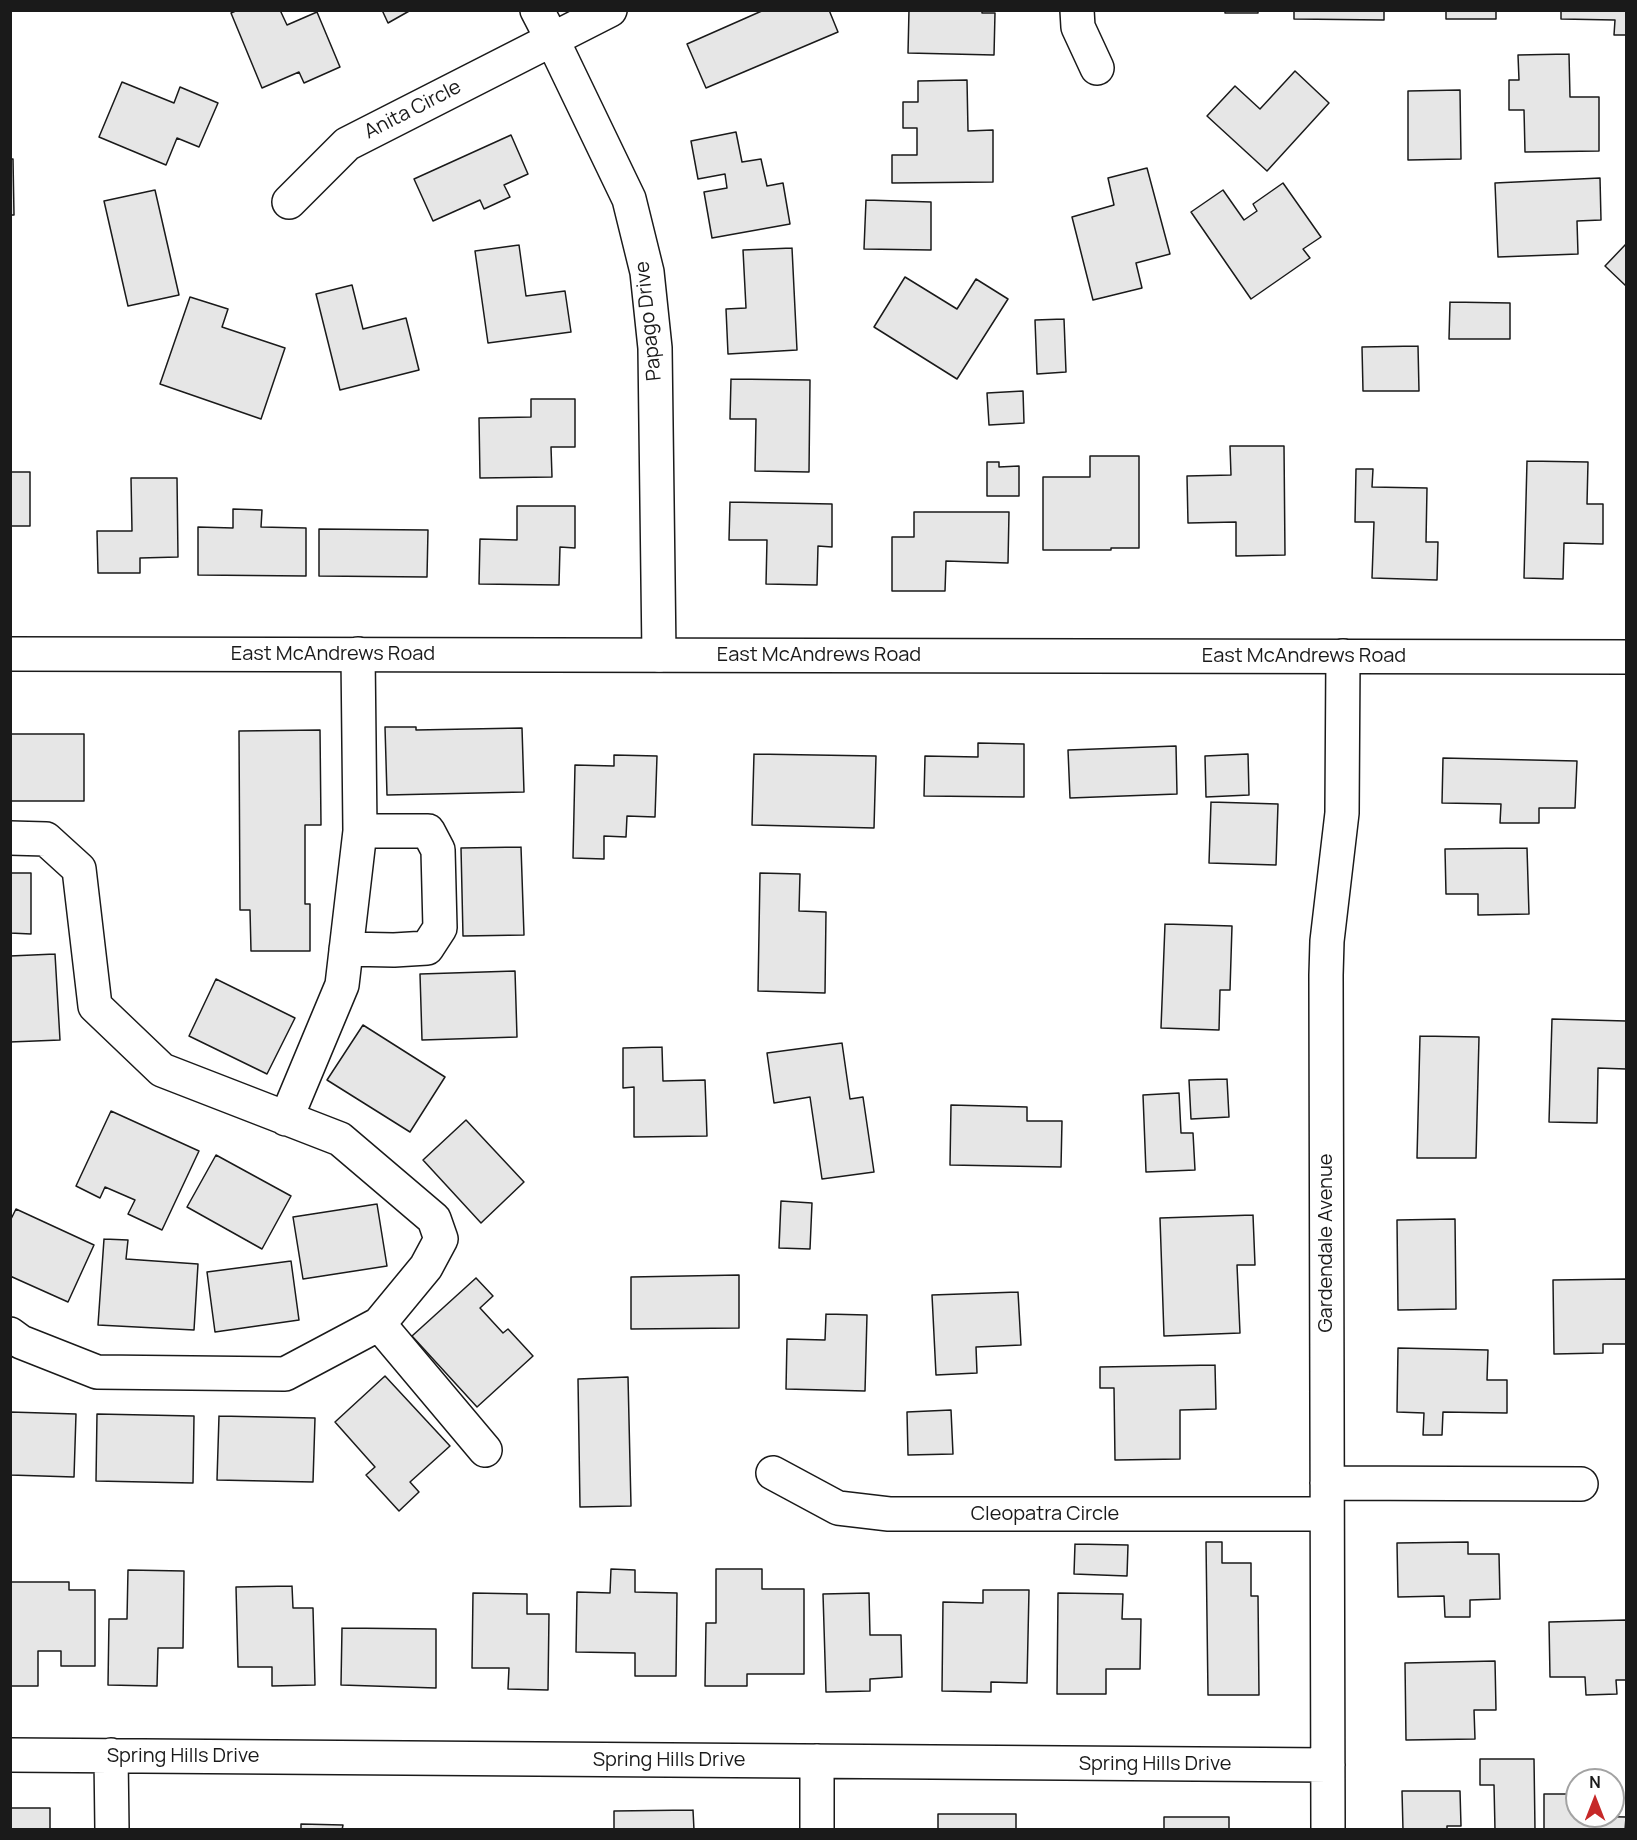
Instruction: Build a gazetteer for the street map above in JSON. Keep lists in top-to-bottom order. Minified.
{"streets":{"street":["Anita Circle","Papago Drive","East McAndrews Road","Gardendale Avenue","Cleopatra Circle","Spring Hills Drive"]},"crossings":[["Anita Circle","Papago Drive"],["Papago Drive","East McAndrews Road"],["East McAndrews Road","Gardendale Avenue"],["Gardendale Avenue","Cleopatra Circle"],["Gardendale Avenue","Spring Hills Drive"]],"north":"top"}
